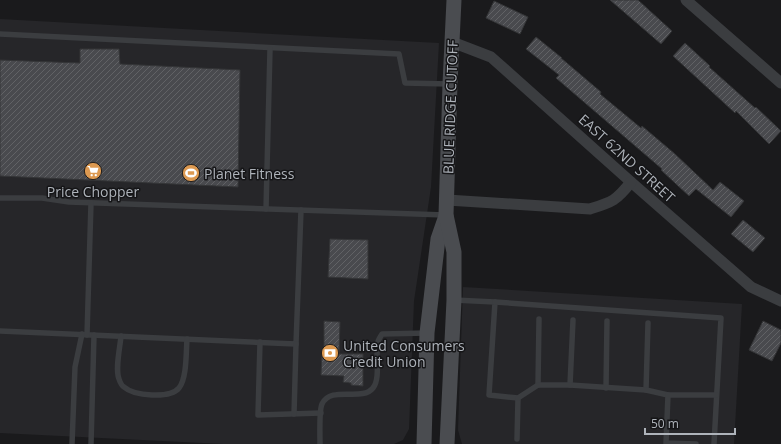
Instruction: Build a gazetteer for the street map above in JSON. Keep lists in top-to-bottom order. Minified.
{"streets":{"main road":["BLUE RIDGE CUTOFF"],"street":["EAST 62ND STREET"]},"crossings":[["BLUE RIDGE CUTOFF","EAST 62ND STREET"]],"places":{"supermarket":["Price Chopper"],"sports":["Planet Fitness"],"bank":["United Consumers Credit Union"]},"scale_bar":"50 m"}
